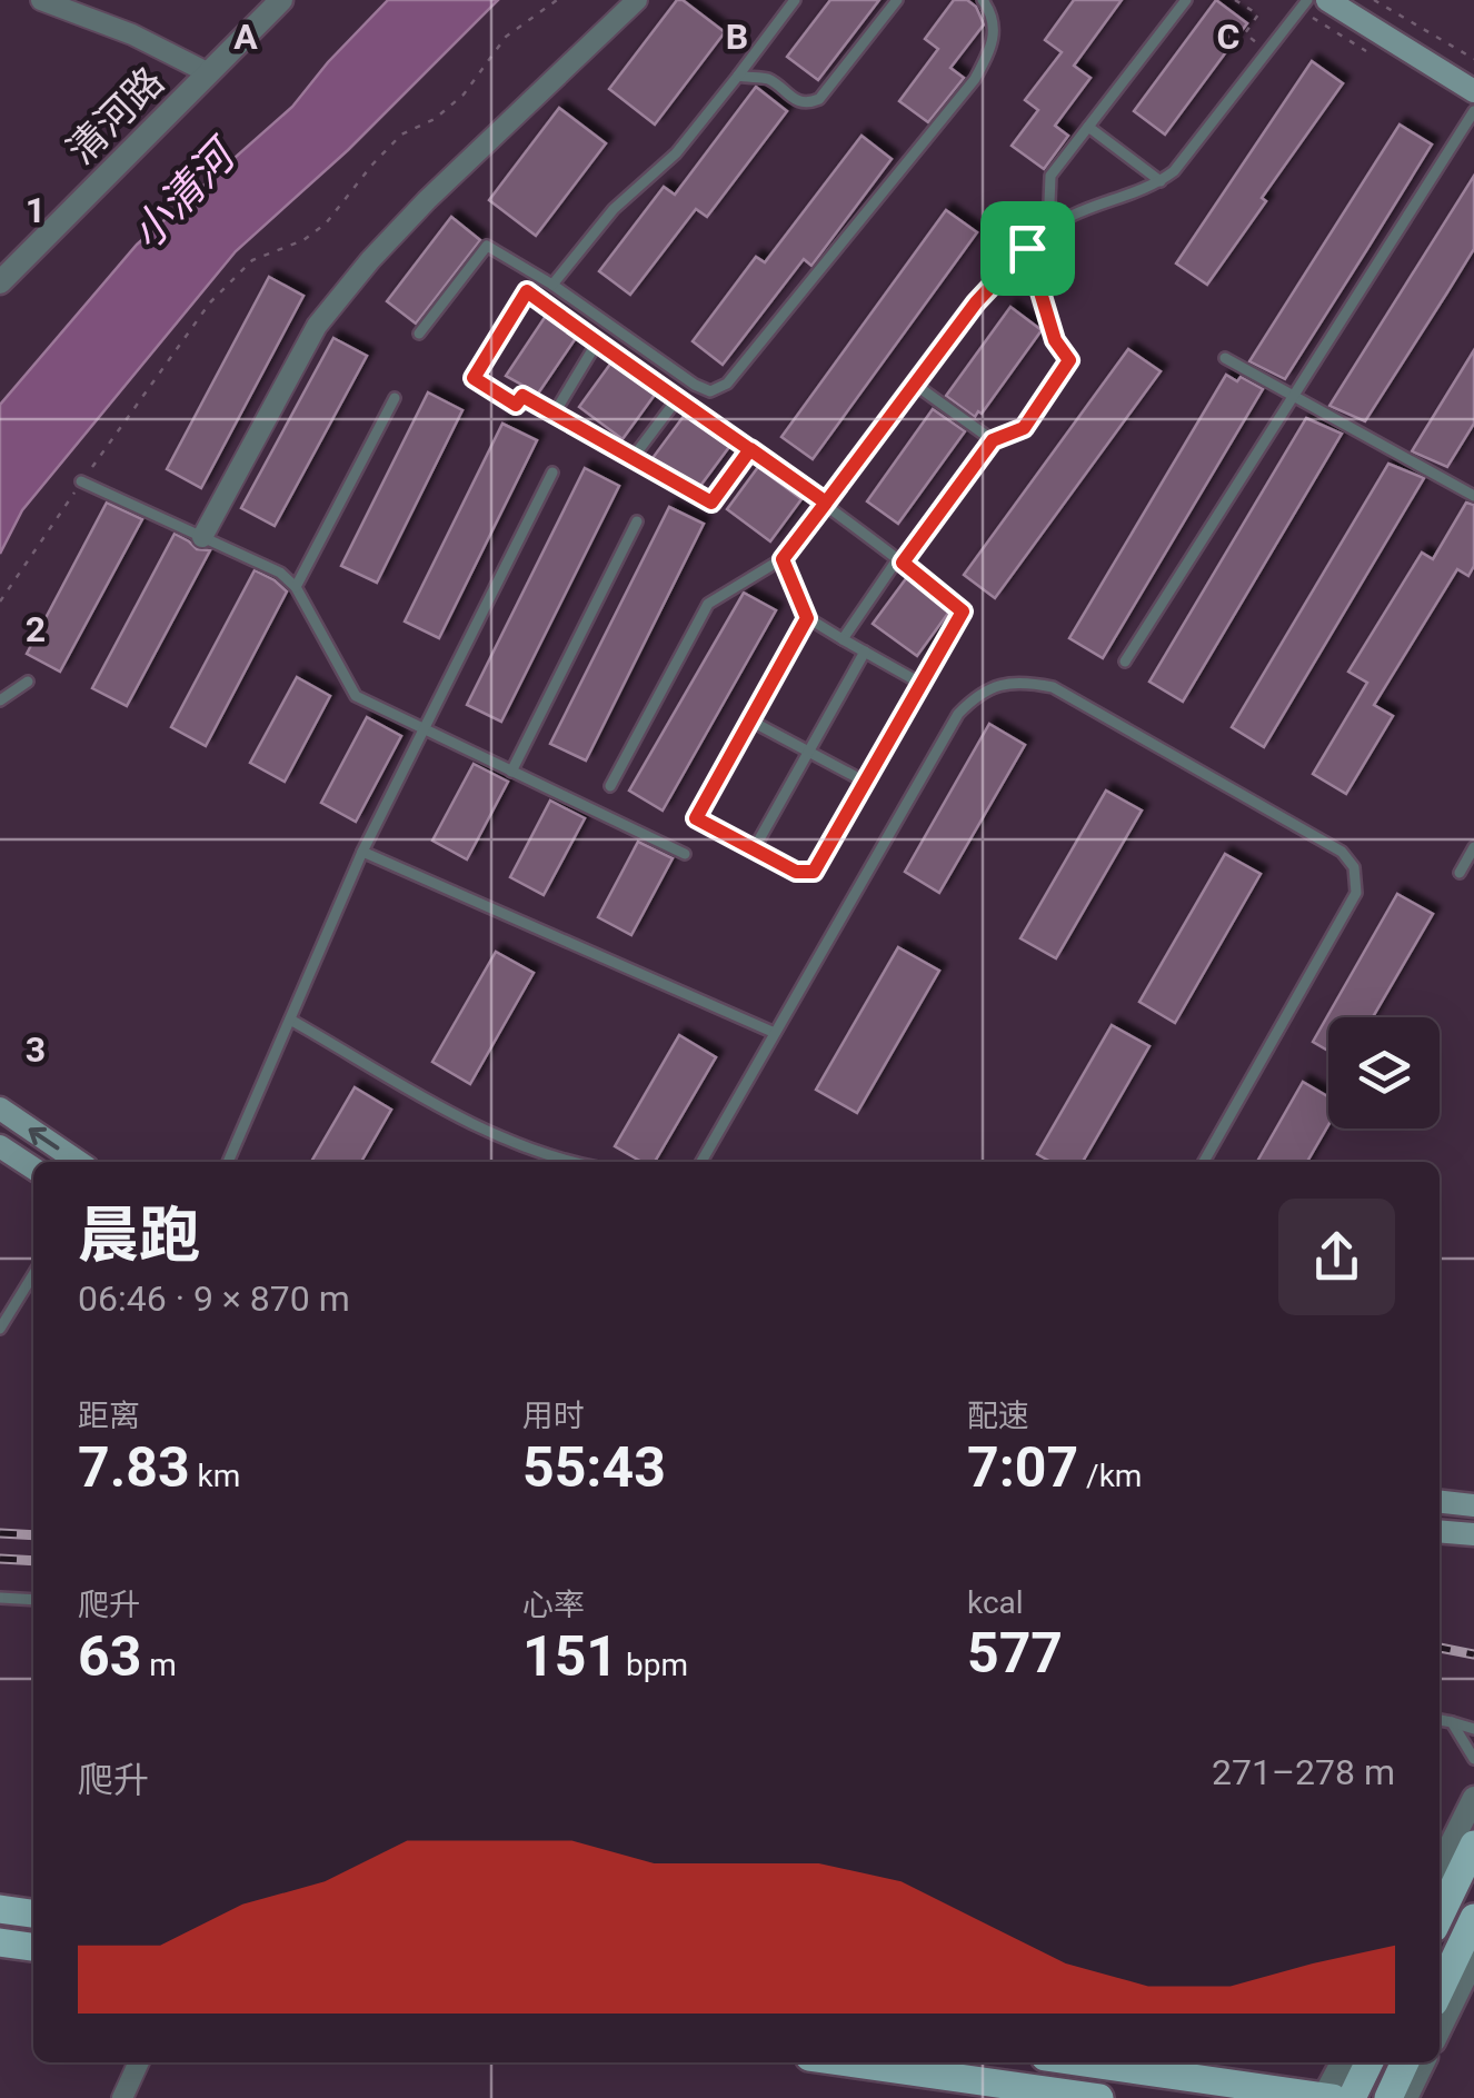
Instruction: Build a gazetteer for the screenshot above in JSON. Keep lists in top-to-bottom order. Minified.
{"streets":{"street":["清河路"]},"water":["小清河"],"page":{"heading":["晨跑","06:46 · 9 × 870 m"],"stats":[["距离","7.83 km"],["用时","55:43"],["配速","7:07 /km"],["爬升","63 m"],["心率","151 bpm"],["kcal","577"]],"chart":["爬升","271–278 m"]},"grid":{"columns":["A","B","C"],"rows":["1","2","3"]}}
